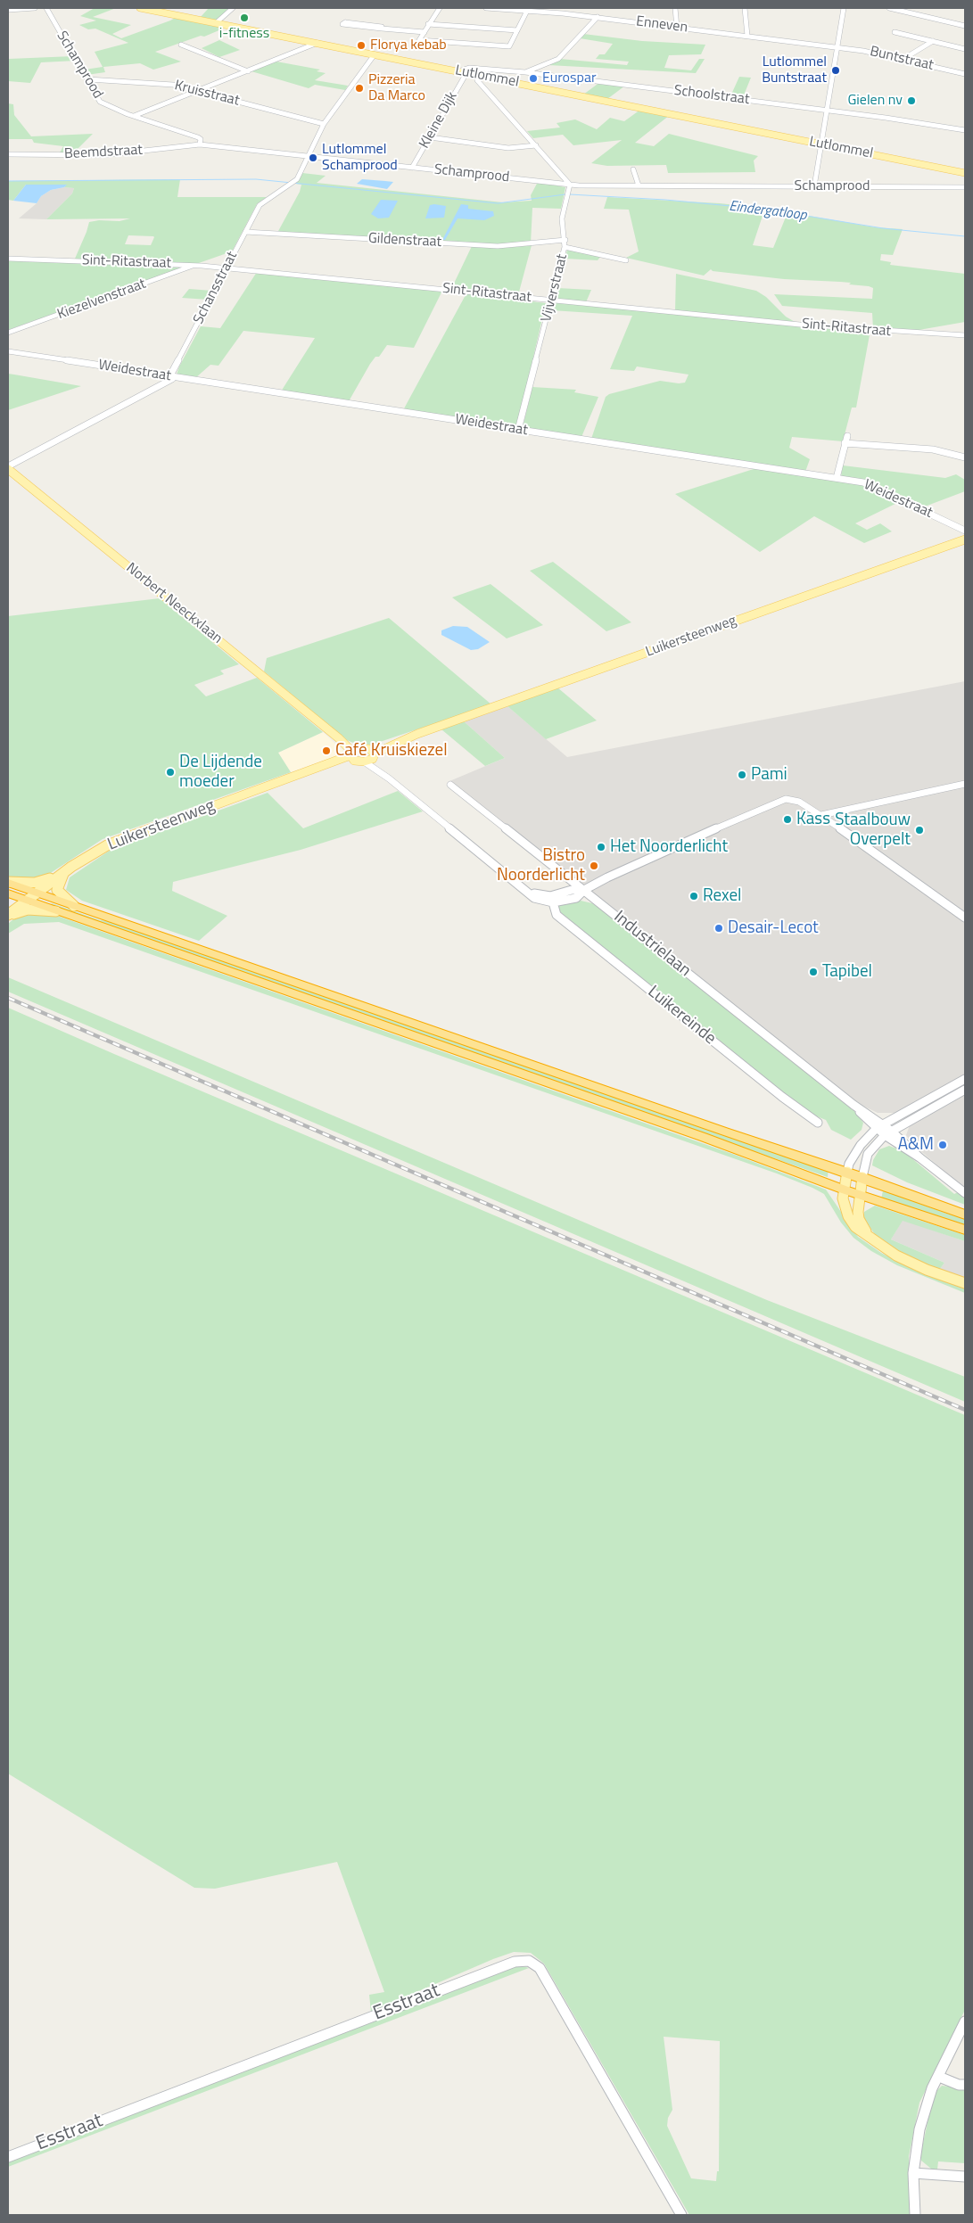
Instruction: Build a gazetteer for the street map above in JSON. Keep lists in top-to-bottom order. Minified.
{"streets":{"main road":["Lutlommel","Norbert Neeckxlaan","Luikersteenweg"],"street":["Enneven","Buntstraat","Schamprood","Kruisstraat","Schoolstraat","Kleine Dijk","Beemdstraat","Gildenstraat","Sint-Ritastraat","Schansstraat","Vijverstraat","Kiezelvenstraat","Weidestraat","Industrielaan","Luikereinde","Esstraat"]},"crossings":[["Enneven","Buntstraat"],["Schamprood","Kruisstraat"],["Schamprood","Kleine Dijk"],["Schamprood","Beemdstraat"],["Schamprood","Schansstraat"],["Schamprood","Vijverstraat"],["Lutlommel","Schoolstraat"],["Lutlommel","Kleine Dijk"],["Lutlommel","Schansstraat"],["Kruisstraat","Schansstraat"],["Gildenstraat","Schansstraat"],["Gildenstraat","Vijverstraat"],["Sint-Ritastraat","Schansstraat"],["Sint-Ritastraat","Vijverstraat"],["Sint-Ritastraat","Kiezelvenstraat"],["Schansstraat","Weidestraat"],["Schansstraat","Norbert Neeckxlaan"],["Vijverstraat","Weidestraat"],["Norbert Neeckxlaan","Luikersteenweg"]],"water":["Eindergatloop"],"places":["i-fitness","Florya kebab","Lutlommel Buntstraat","Eurospar","Pizzeria Da Marco","Gielen nv","Lutlommel Schamprood","Café Kruiskiezel","De Lijdende moeder","Pami","Kass","Staalbouw Overpelt","Het Noorderlicht","Bistro Noorderlicht","Rexel","Desair-Lecot","Tapibel","A&M"]}
